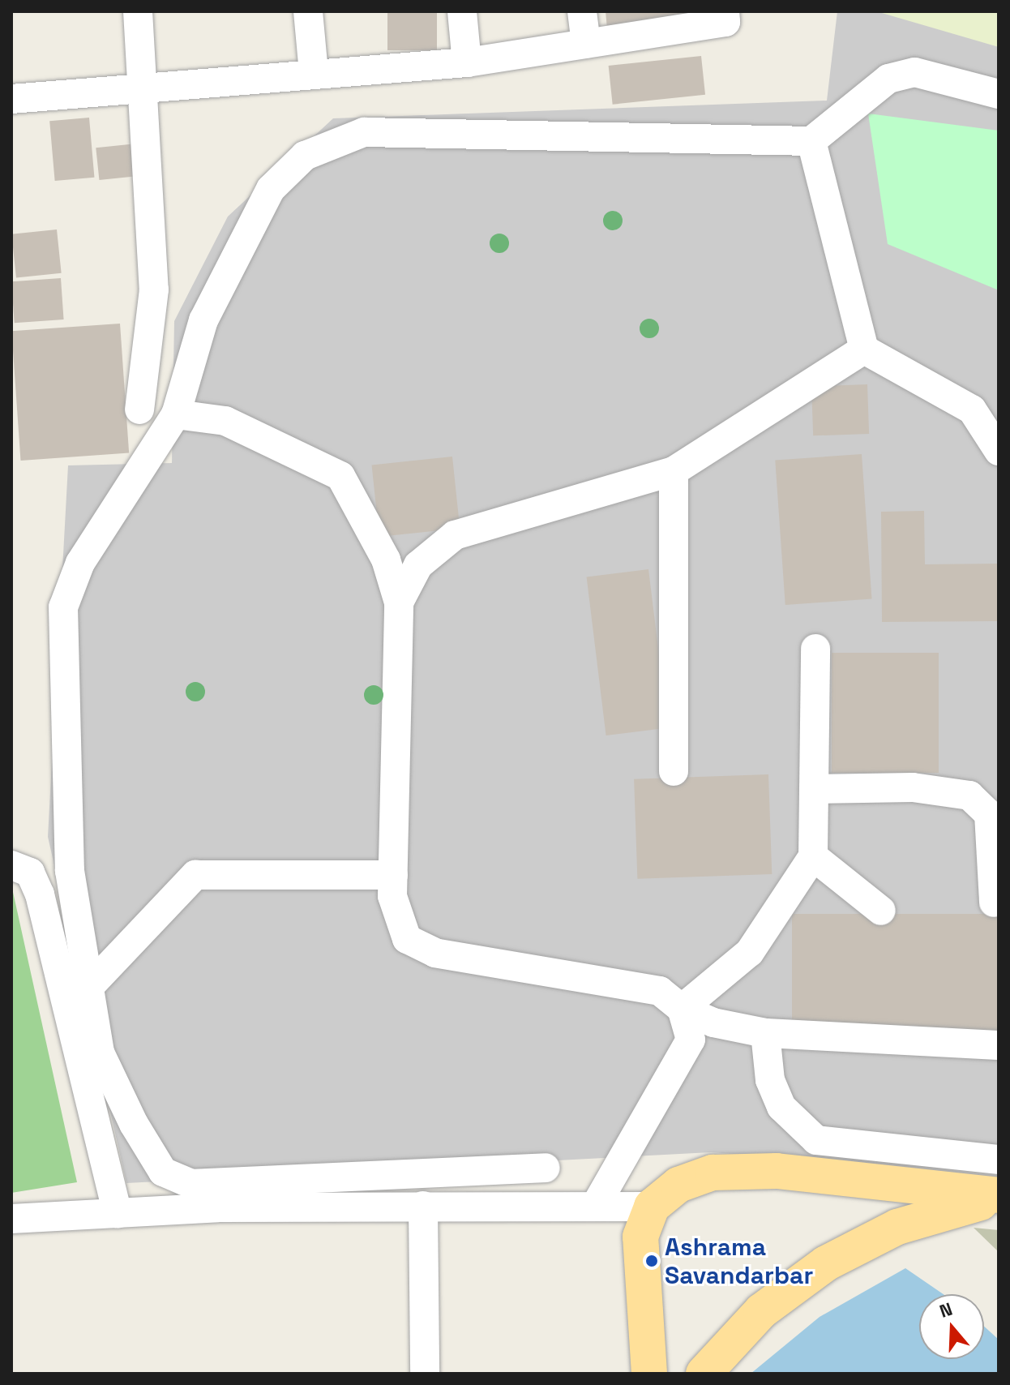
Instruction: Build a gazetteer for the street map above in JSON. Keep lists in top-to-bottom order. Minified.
{"places":["Ashrama Savandarbar"],"north":"top"}
